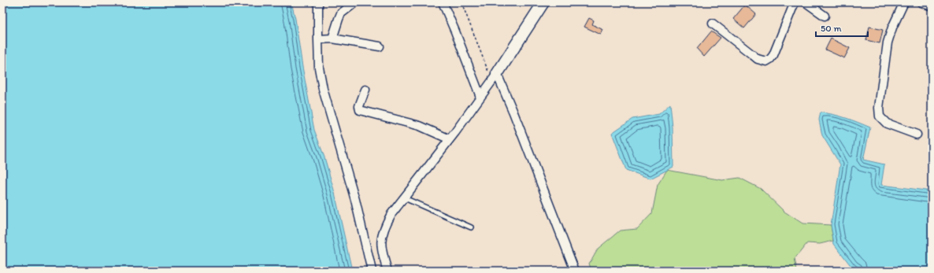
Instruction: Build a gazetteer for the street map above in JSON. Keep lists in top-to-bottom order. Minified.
{"scale_bar":"50 m"}
